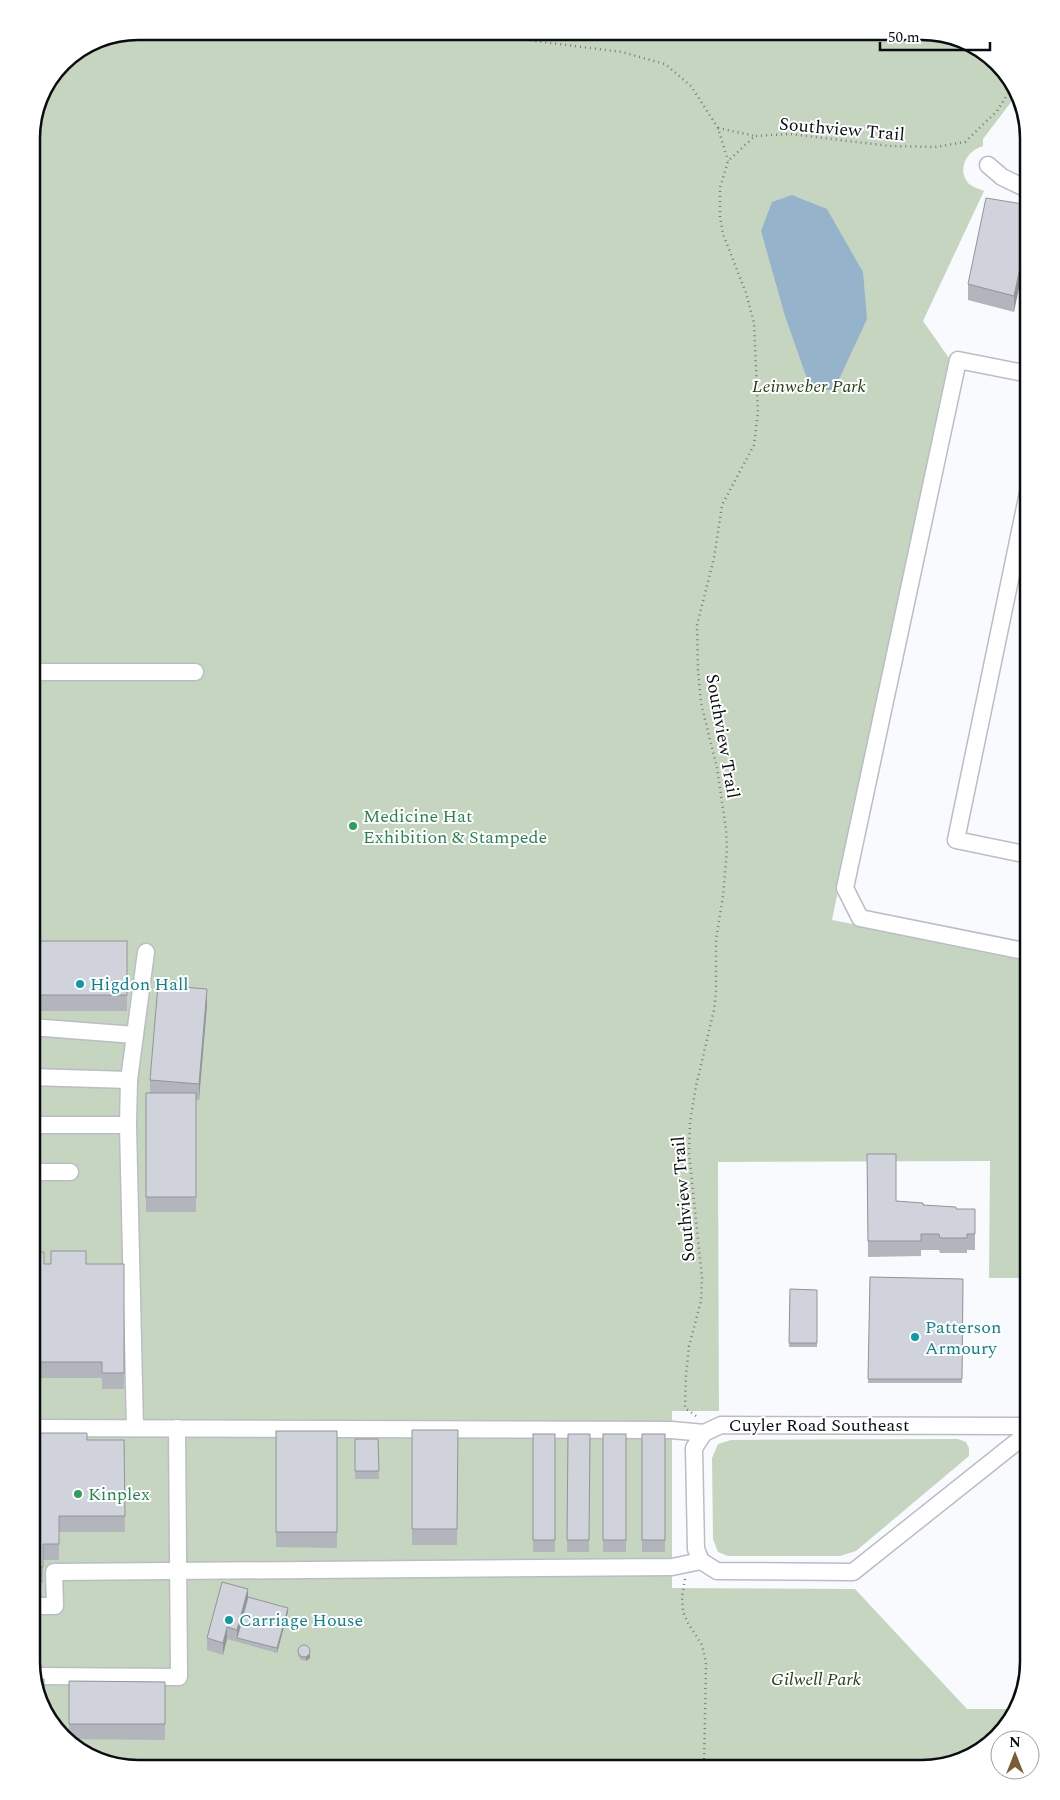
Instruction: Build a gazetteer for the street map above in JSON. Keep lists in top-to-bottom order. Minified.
{"streets":{"street":["Cuyler Road Southeast"],"path":["Southview Trail"]},"crossings":[["Southview Trail","Cuyler Road Southeast"]],"parks":["Leinweber Park","Gilwell Park"],"places":["Medicine Hat Exhibition & Stampede","Higdon Hall","Patterson Armoury","Kinplex","Carriage House"],"scale_bar":"50 m","north":"top"}
